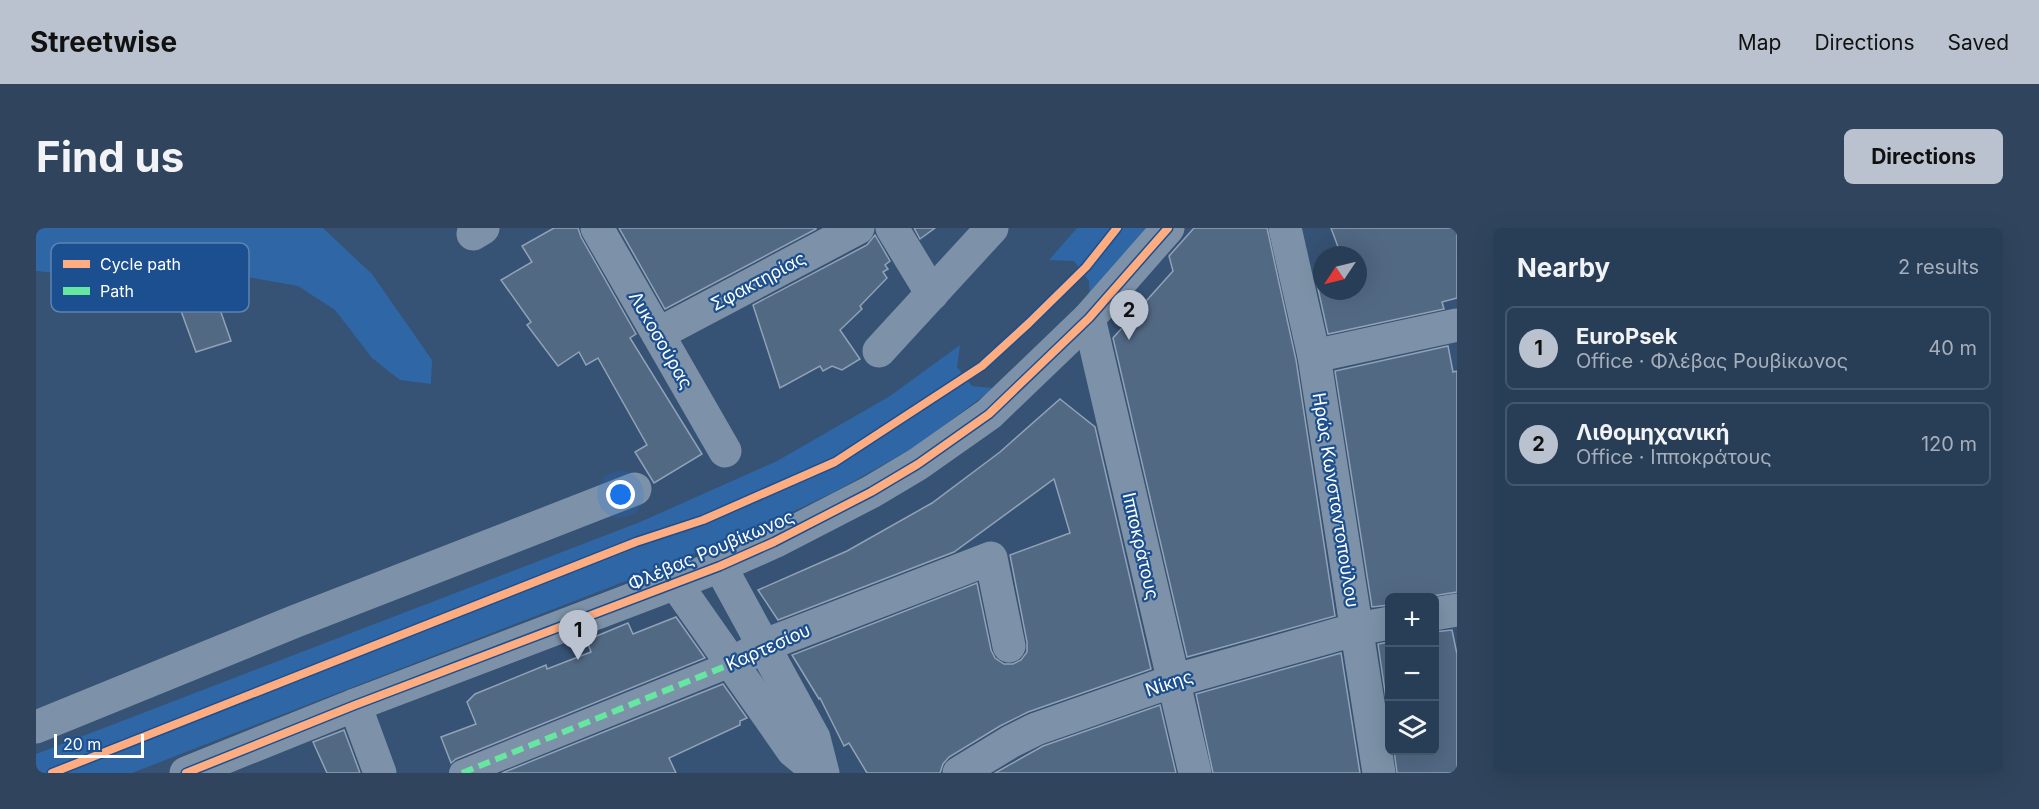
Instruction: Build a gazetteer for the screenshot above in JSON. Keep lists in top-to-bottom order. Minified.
{"streets":{"street":["Σφακτηρίας","Λυκοσούρας","Ηρώς Κωνσταντοπούλου","Ιπποκράτους","Φλέβας Ρουβίκωνος","Καρτεσίου","Νίκης"]},"crossings":[["Σφακτηρίας","Λυκοσούρας"],["Ηρώς Κωνσταντοπούλου","Νίκης"],["Ιπποκράτους","Φλέβας Ρουβίκωνος"],["Ιπποκράτους","Νίκης"]],"legend":["Cycle path","Path"],"scale_bar":"20 m","north":"bottom left","page":{"header":"Streetwise","nav":["Map","Directions","Saved"],"buttons":"Directions","title":"Find us","heading":["Nearby","2 results"],"pins":["2","1"],"list":[{"mark":"1","name":"EuroPsek","note":"Office · Φλέβας Ρουβίκωνος","value":"40 m"},{"mark":"2","name":"Λιθομηχανική","note":"Office · Ιπποκράτους","value":"120 m"}],"map_buttons":["+","−"],"scale":"20 m"}}
